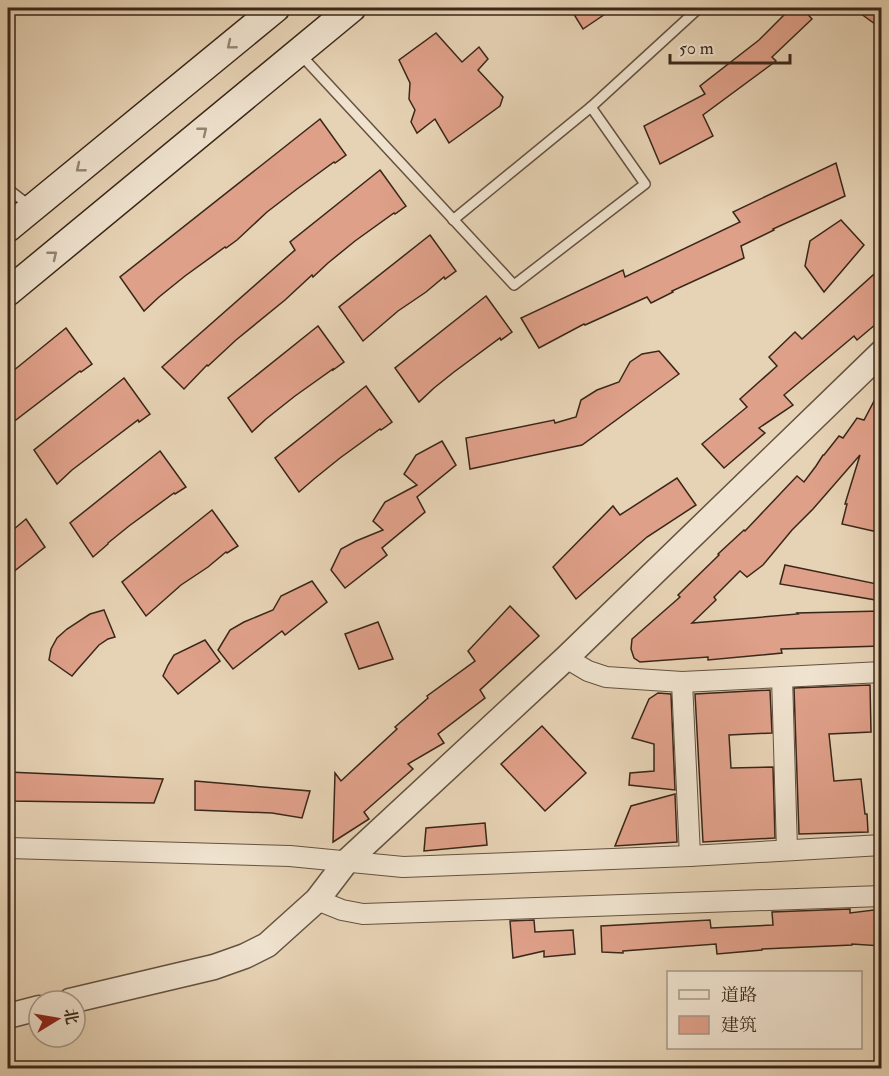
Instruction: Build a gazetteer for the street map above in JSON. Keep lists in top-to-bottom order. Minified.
{"legend":["道路","建筑"],"scale_bar":"50 m","north":"right"}
